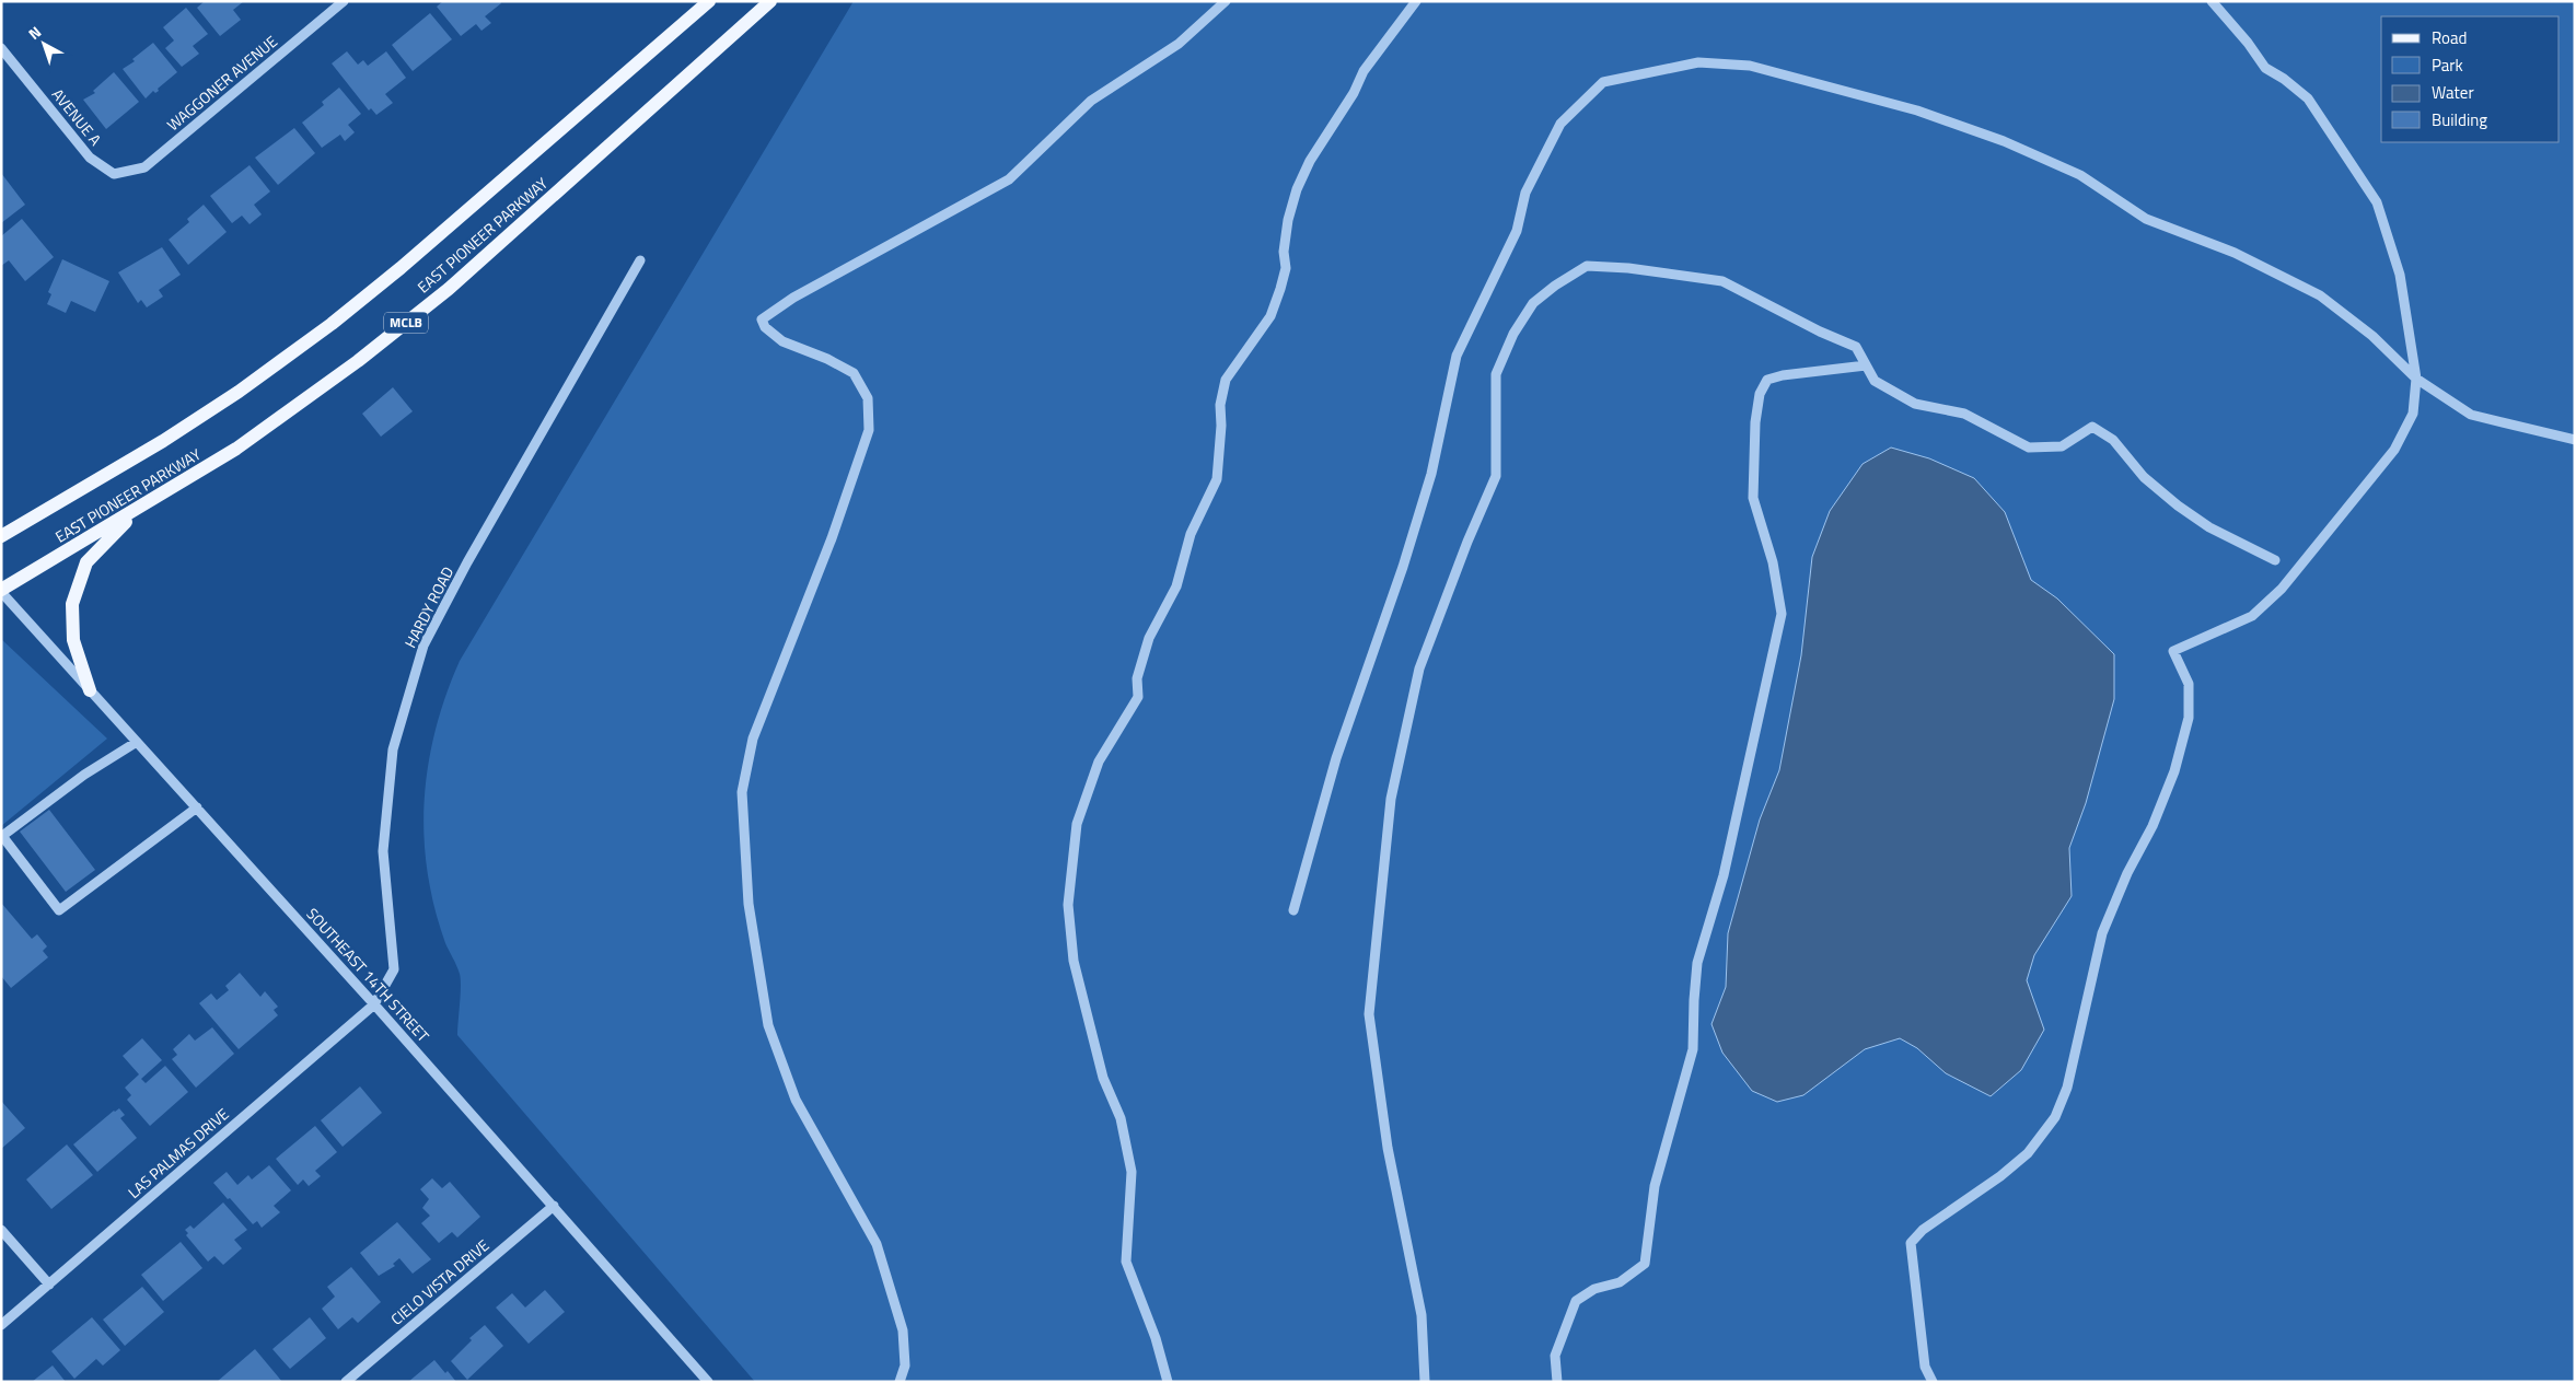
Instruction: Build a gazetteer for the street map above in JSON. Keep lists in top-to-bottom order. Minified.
{"streets":{"main road":["EAST PIONEER PARKWAY","MCLB"],"street":["WAGGONER AVENUE","AVENUE A","HARDY ROAD","SOUTHEAST 14TH STREET","LAS PALMAS DRIVE","CIELO VISTA DRIVE"]},"crossings":[["WAGGONER AVENUE","AVENUE A"],["EAST PIONEER PARKWAY","SOUTHEAST 14TH STREET"],["HARDY ROAD","SOUTHEAST 14TH STREET"],["HARDY ROAD","LAS PALMAS DRIVE"],["SOUTHEAST 14TH STREET","LAS PALMAS DRIVE"],["SOUTHEAST 14TH STREET","CIELO VISTA DRIVE"]],"legend":["Road","Park","Water","Building"],"north":"top left"}
